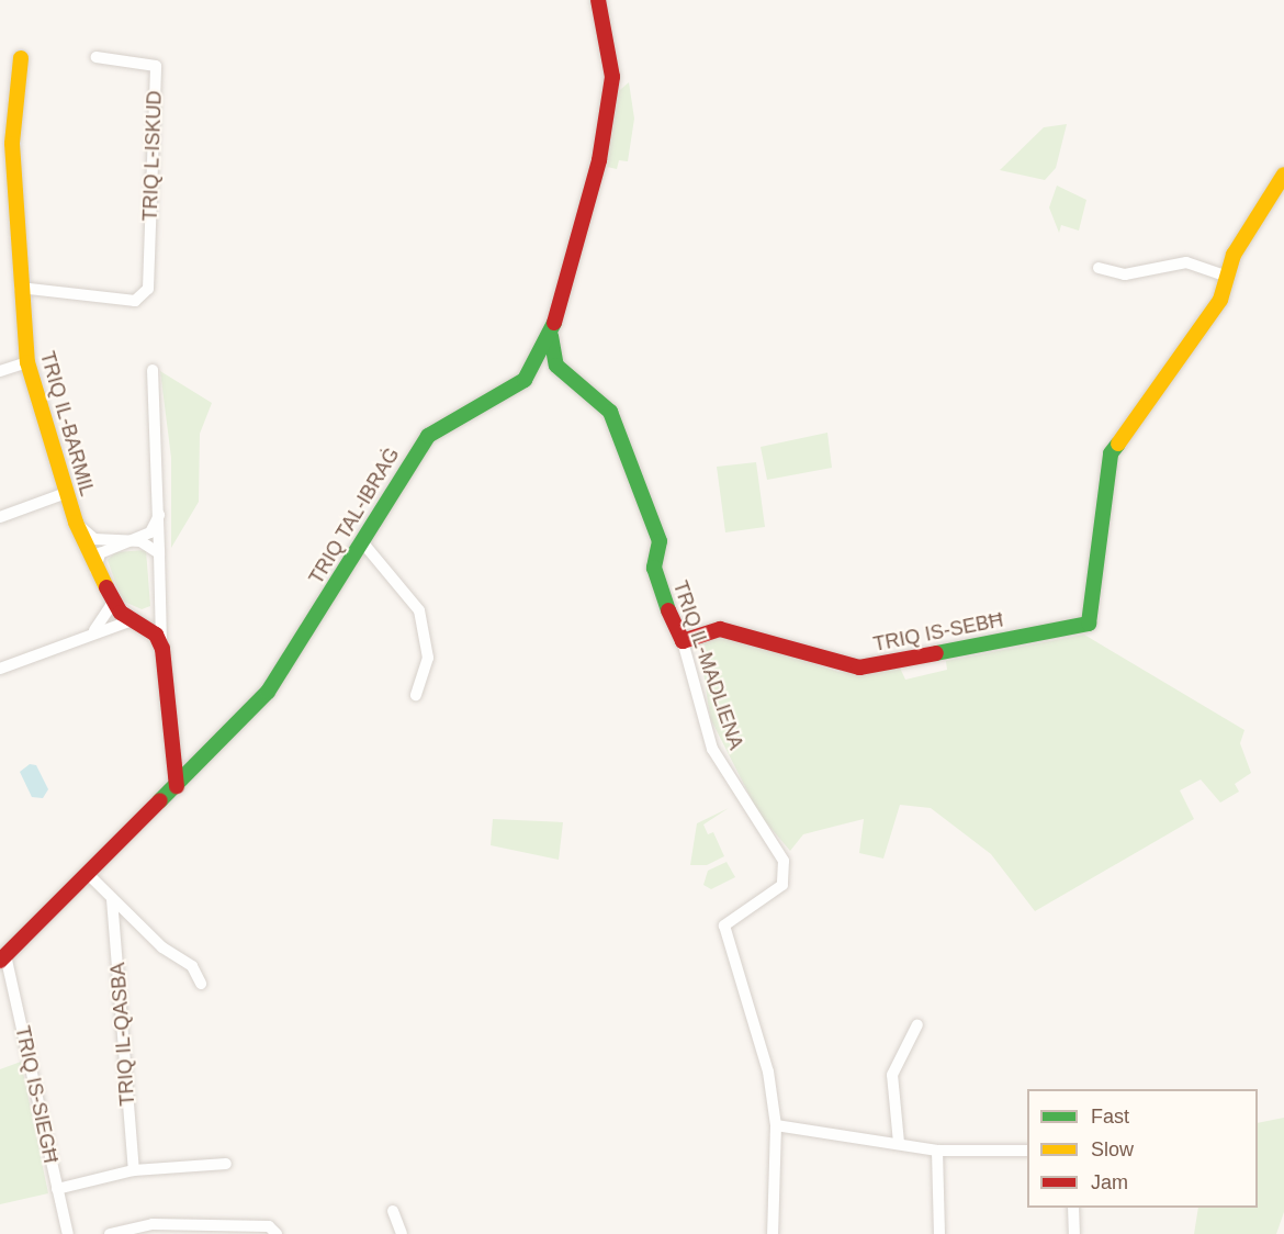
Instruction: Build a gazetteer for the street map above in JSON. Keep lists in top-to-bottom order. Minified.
{"streets":{"main road":["TRIQ IL-BARMIL","TRIQ TAL-IBRAĠ","TRIQ IS-SEBĦ","TRIQ IL-MADLIENA"],"street":["TRIQ L-ISKUD","TRIQ IL-QASBA","TRIQ IS-SIEGĦ"]},"crossings":[["TRIQ L-ISKUD","TRIQ IL-BARMIL"],["TRIQ TAL-IBRAĠ","TRIQ IS-SIEGĦ"],["TRIQ IS-SEBĦ","TRIQ IL-MADLIENA"]],"legend":["Fast","Slow","Jam"]}
